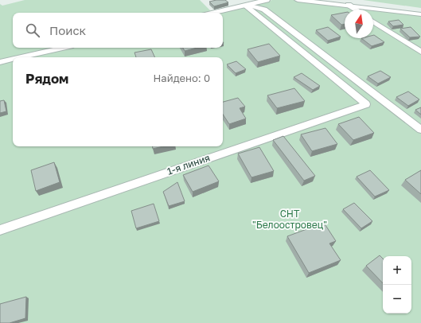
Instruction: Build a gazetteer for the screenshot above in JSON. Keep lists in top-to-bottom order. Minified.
{"streets":{"street":["1-я линия"]},"parks":["СНТ \"Белоостровец\""],"north":"top","page":{"search":"Поиск","heading":["Рядом","Найдено: 0"],"map_buttons":["+","−"]}}
